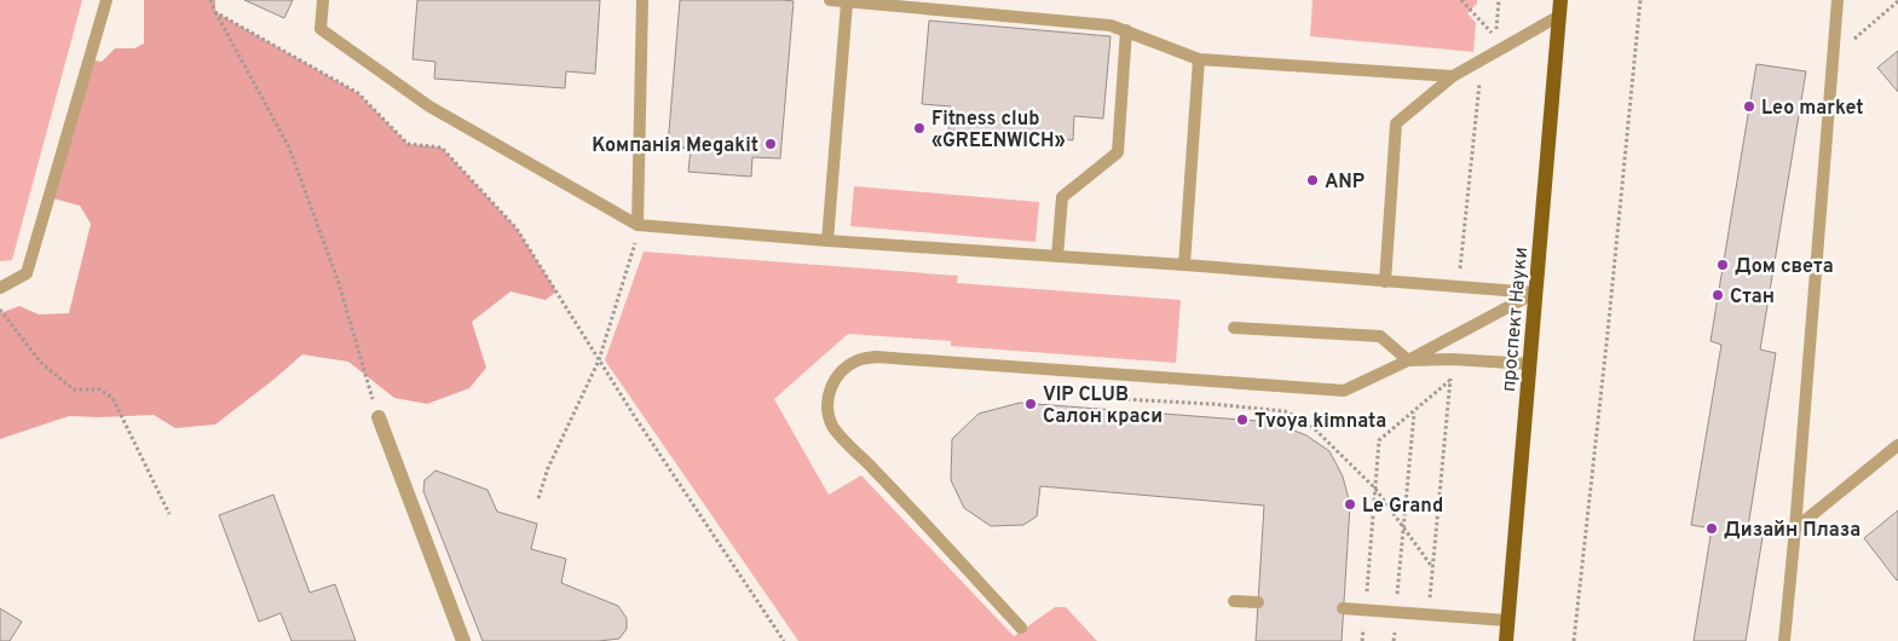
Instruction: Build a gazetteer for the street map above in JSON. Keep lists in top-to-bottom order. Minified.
{"streets":{"main road":["проспект Науки"]},"places":["Leo market","Fitness club «GREENWICH»","Компанія Megakit","ANP","Дом света","Стан","VIP CLUB Салон краси","Tvoya kimnata","Le Grand","Дизайн Плаза"]}
